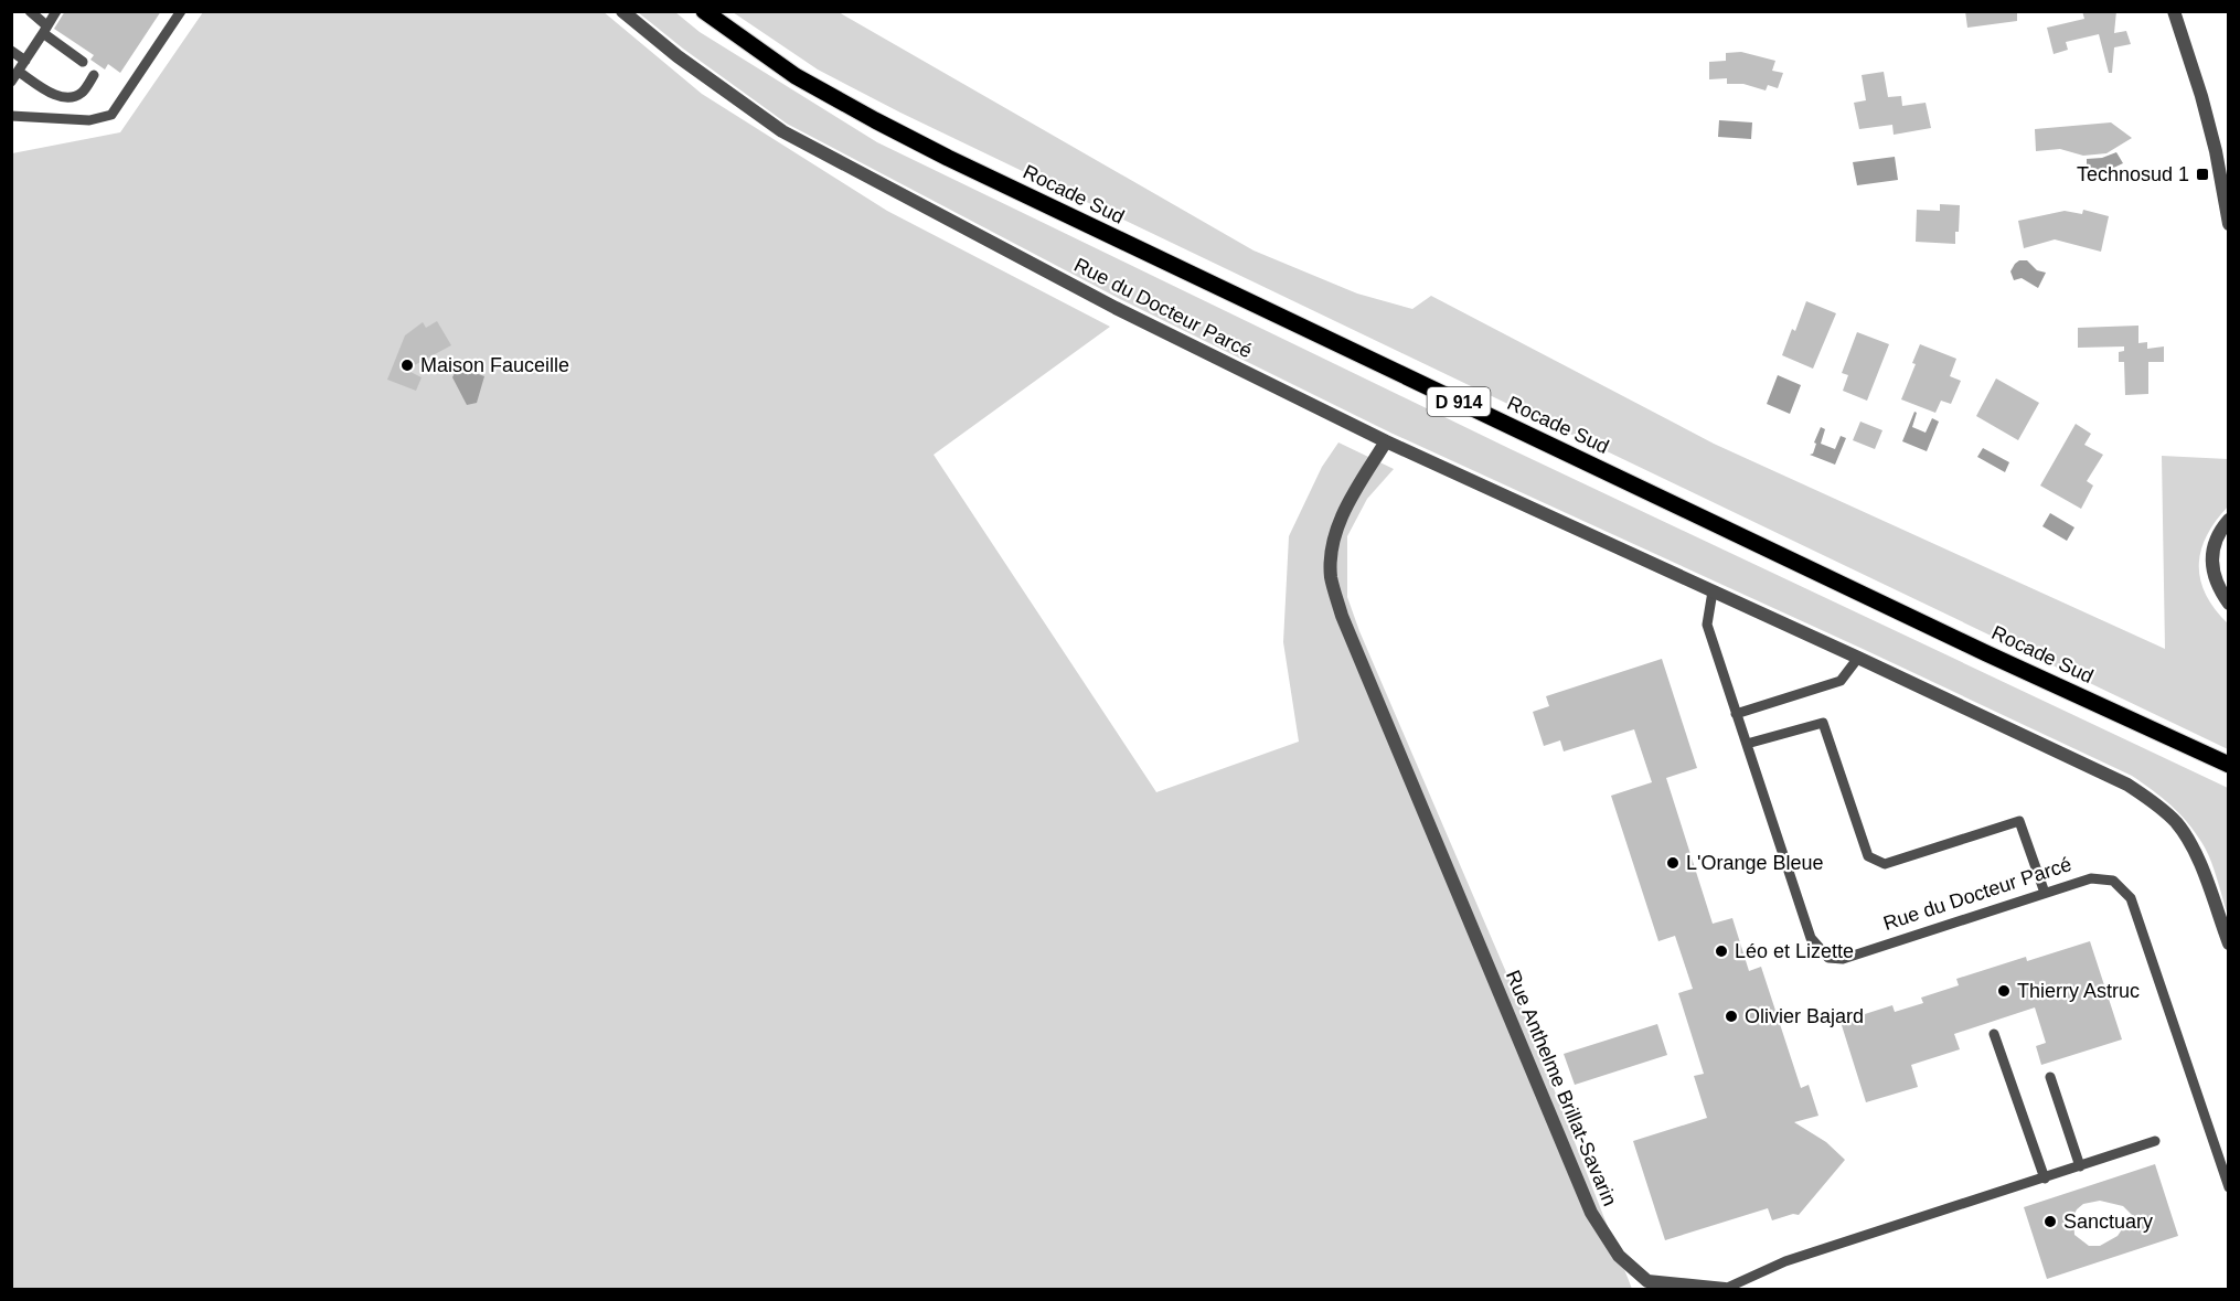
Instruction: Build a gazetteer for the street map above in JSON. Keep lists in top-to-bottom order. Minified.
{"streets":{"main road":["Rocade Sud","D 914"],"street":["Rue du Docteur Parcé","Rue Anthelme Brillat-Savarin"]},"crossings":[["Rue du Docteur Parcé","Rue Anthelme Brillat-Savarin"]],"places":{"transit":["Technosud 1"],"other":["Maison Fauceille","L'Orange Bleue","Léo et Lizette","Thierry Astruc","Olivier Bajard","Sanctuary"]}}
